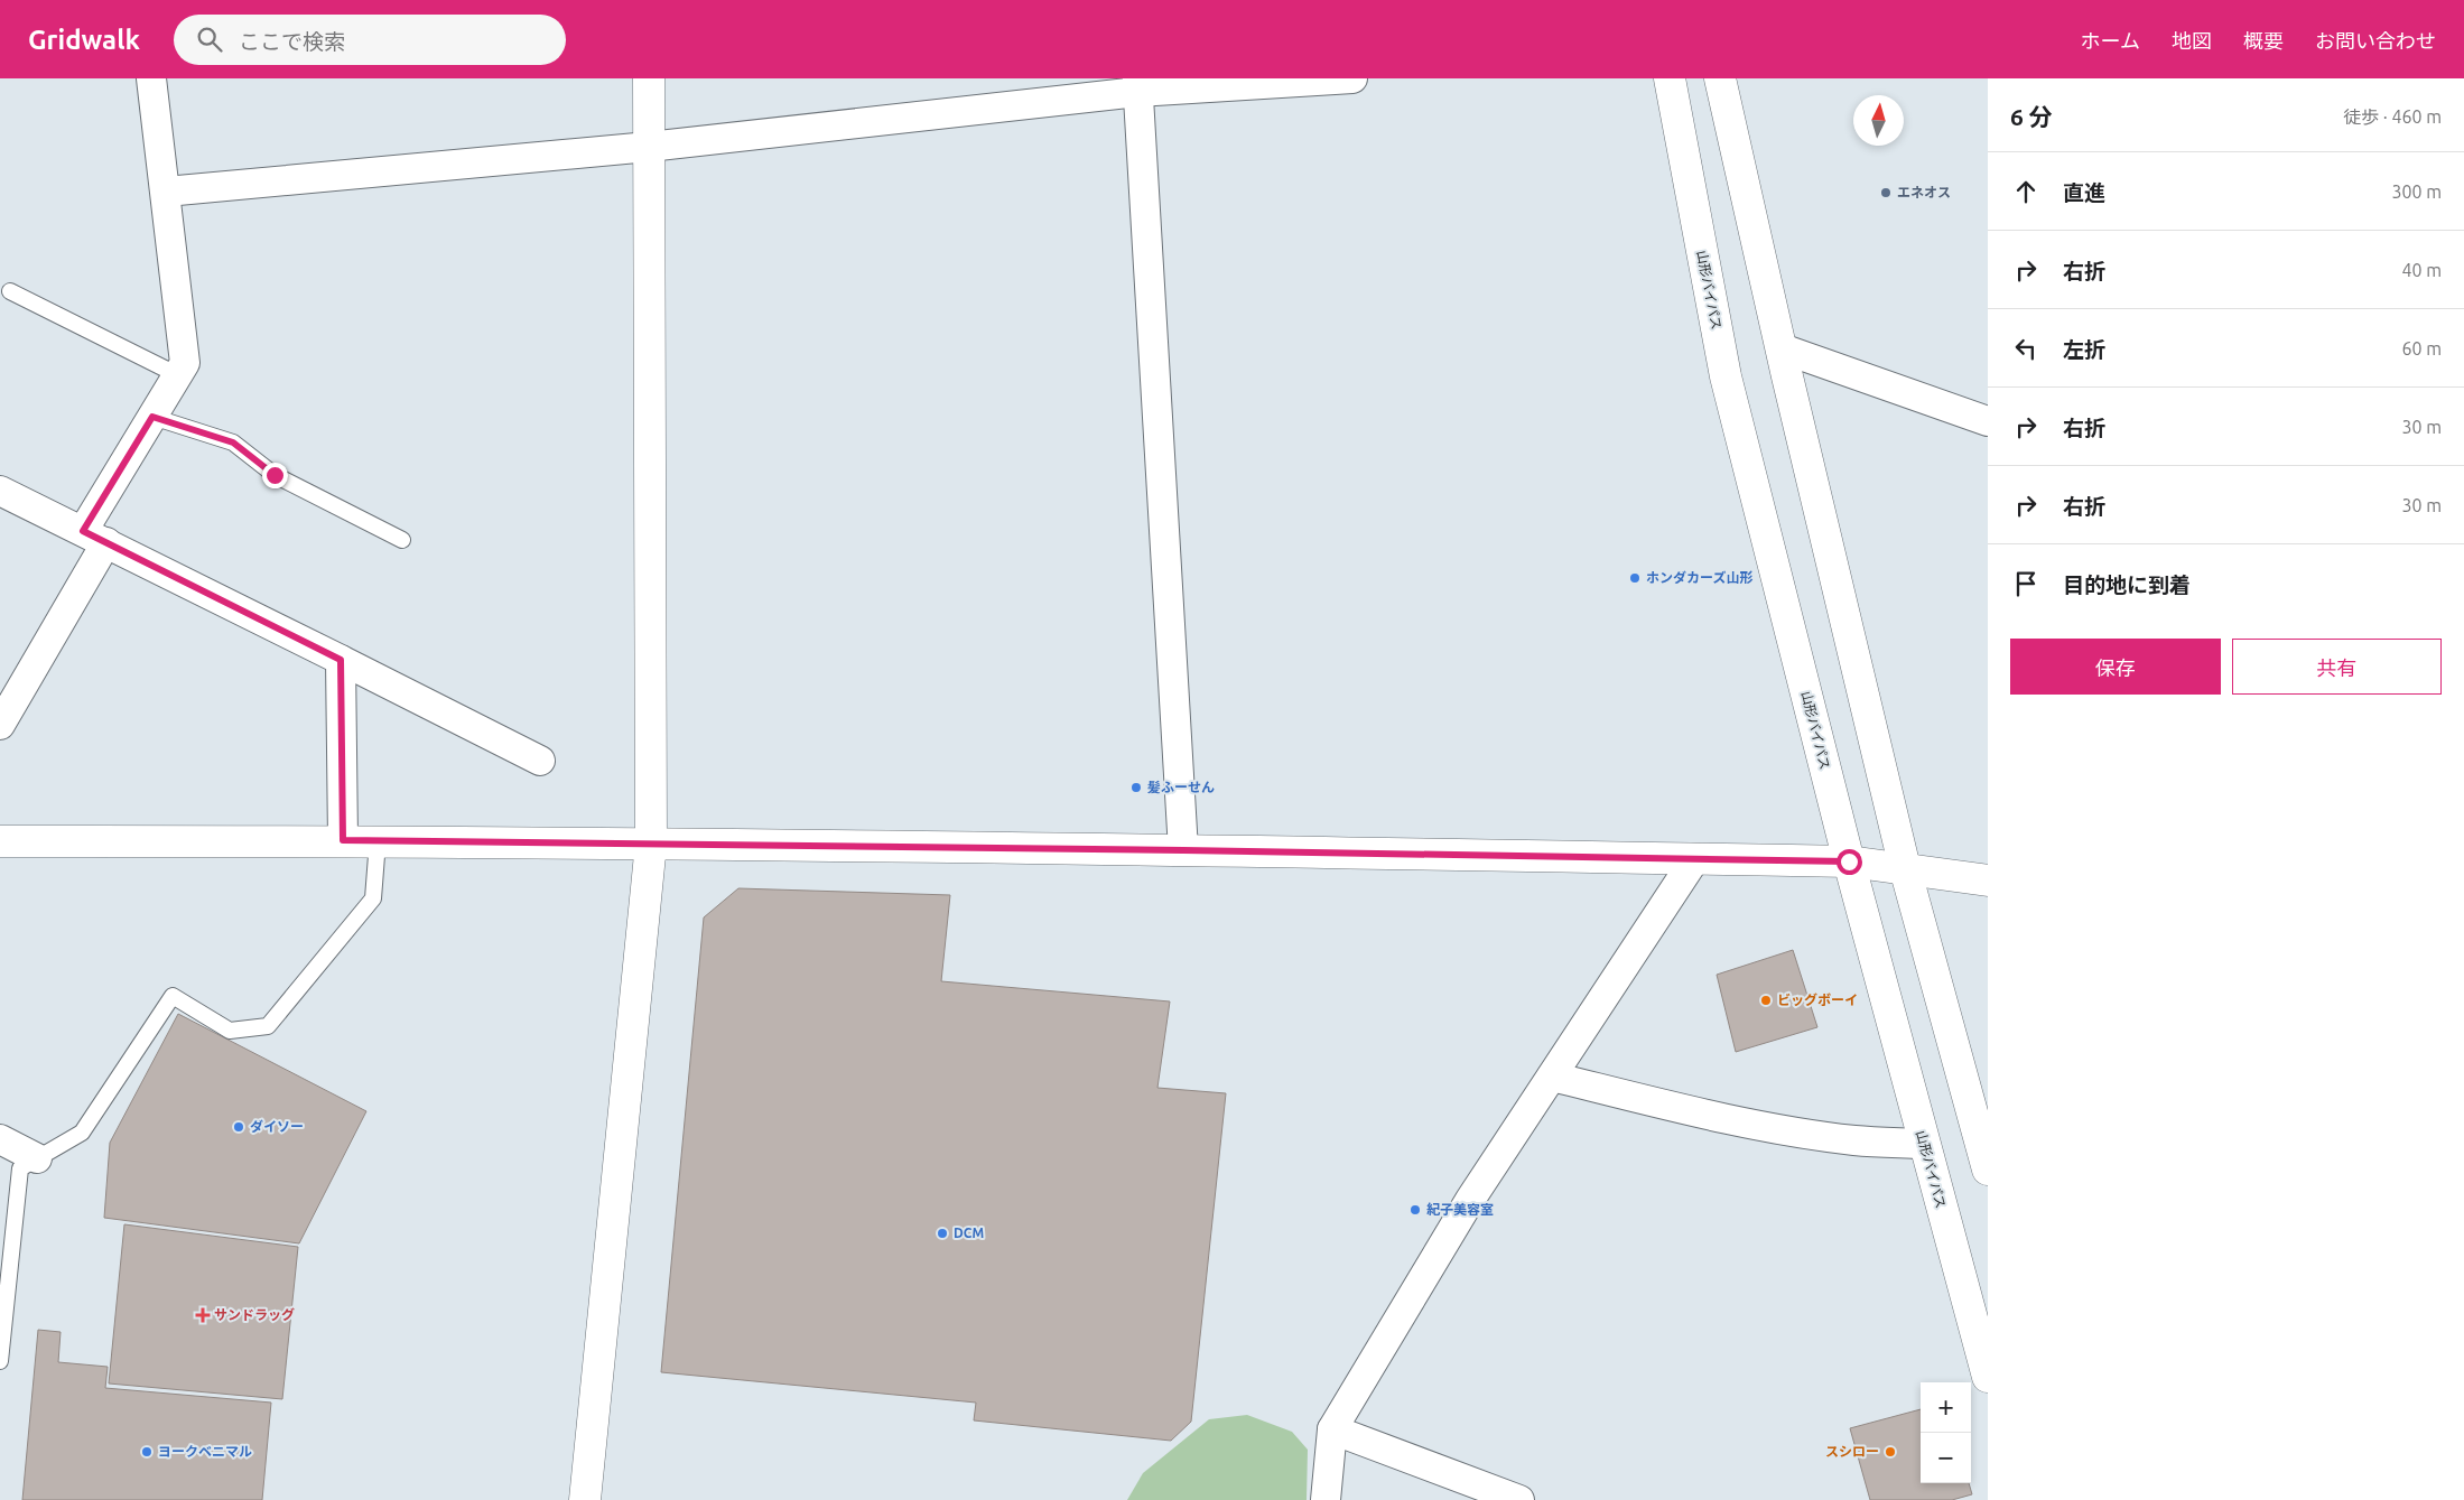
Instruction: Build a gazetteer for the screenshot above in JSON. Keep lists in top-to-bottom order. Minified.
{"streets":{"main road":["山形バイパス"]},"places":{"other":["エネオス","ホンダカーズ山形","髪ふーせん","ビッグボーイ","ダイソー","紀子美容室","DCM","ヨークベニマル","スシロー"],"health":["サンドラッグ"]},"north":"top","page":{"header":"Gridwalk","search":"ここで検索","nav":["ホーム","地図","概要","お問い合わせ"],"heading":["6 分","徒歩 · 460 m"],"list":[["直進","300 m"],["右折","40 m"],["左折","60 m"],["右折","30 m"],["右折","30 m"],"目的地に到着"],"buttons":["保存","共有"],"map_buttons":["+","−"]}}
